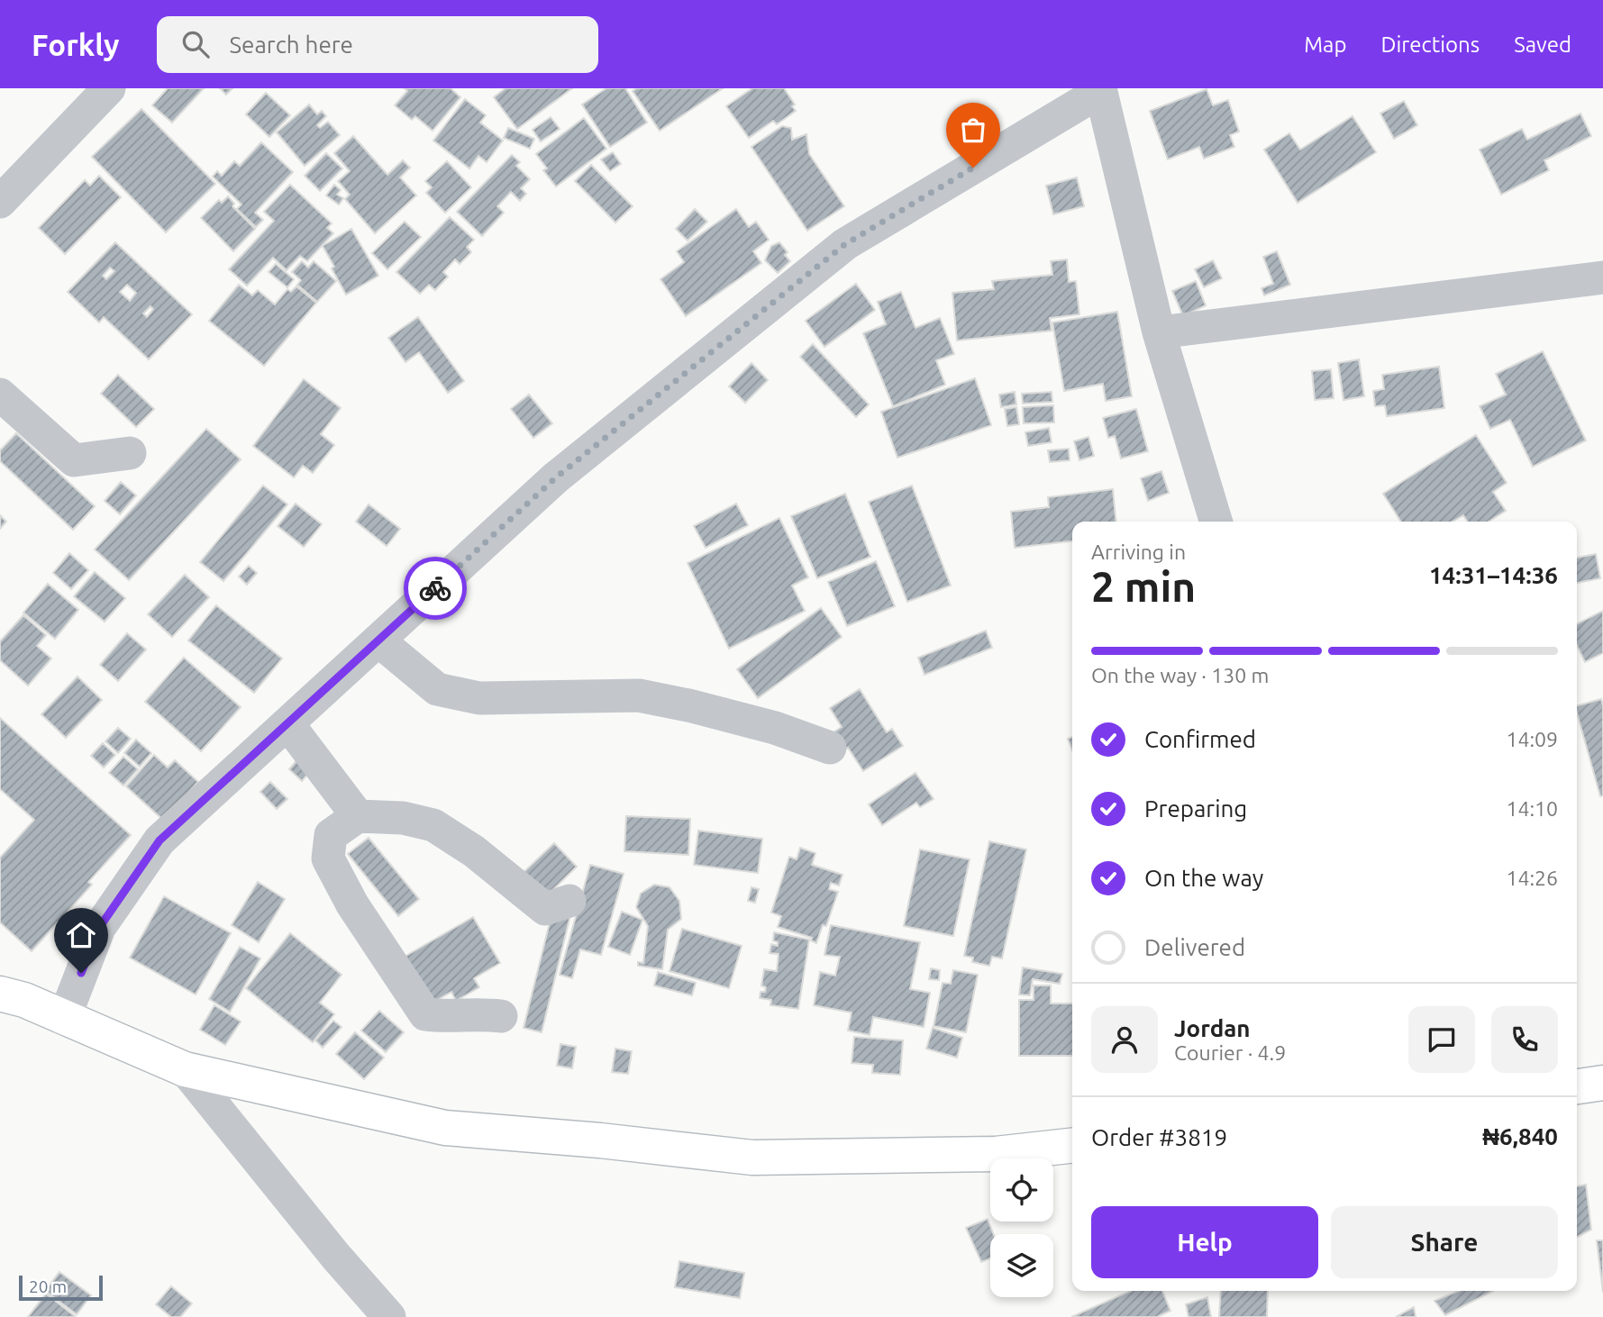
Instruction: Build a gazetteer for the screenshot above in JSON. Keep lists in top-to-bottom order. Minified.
{"scale_bar":"20 m","page":{"header":"Forkly","search":"Search here","nav":["Map","Directions","Saved"],"heading":["2 min","Arriving in","14:31–14:36"],"panel":["Jordan","Courier · 4.9","Order #3819","₦6,840"],"bar":"On the way · 130 m","list":[["Confirmed","14:09"],["Preparing","14:10"],["On the way","14:26"],"Delivered"],"buttons":["Help","Share"],"scale":"20 m"}}
